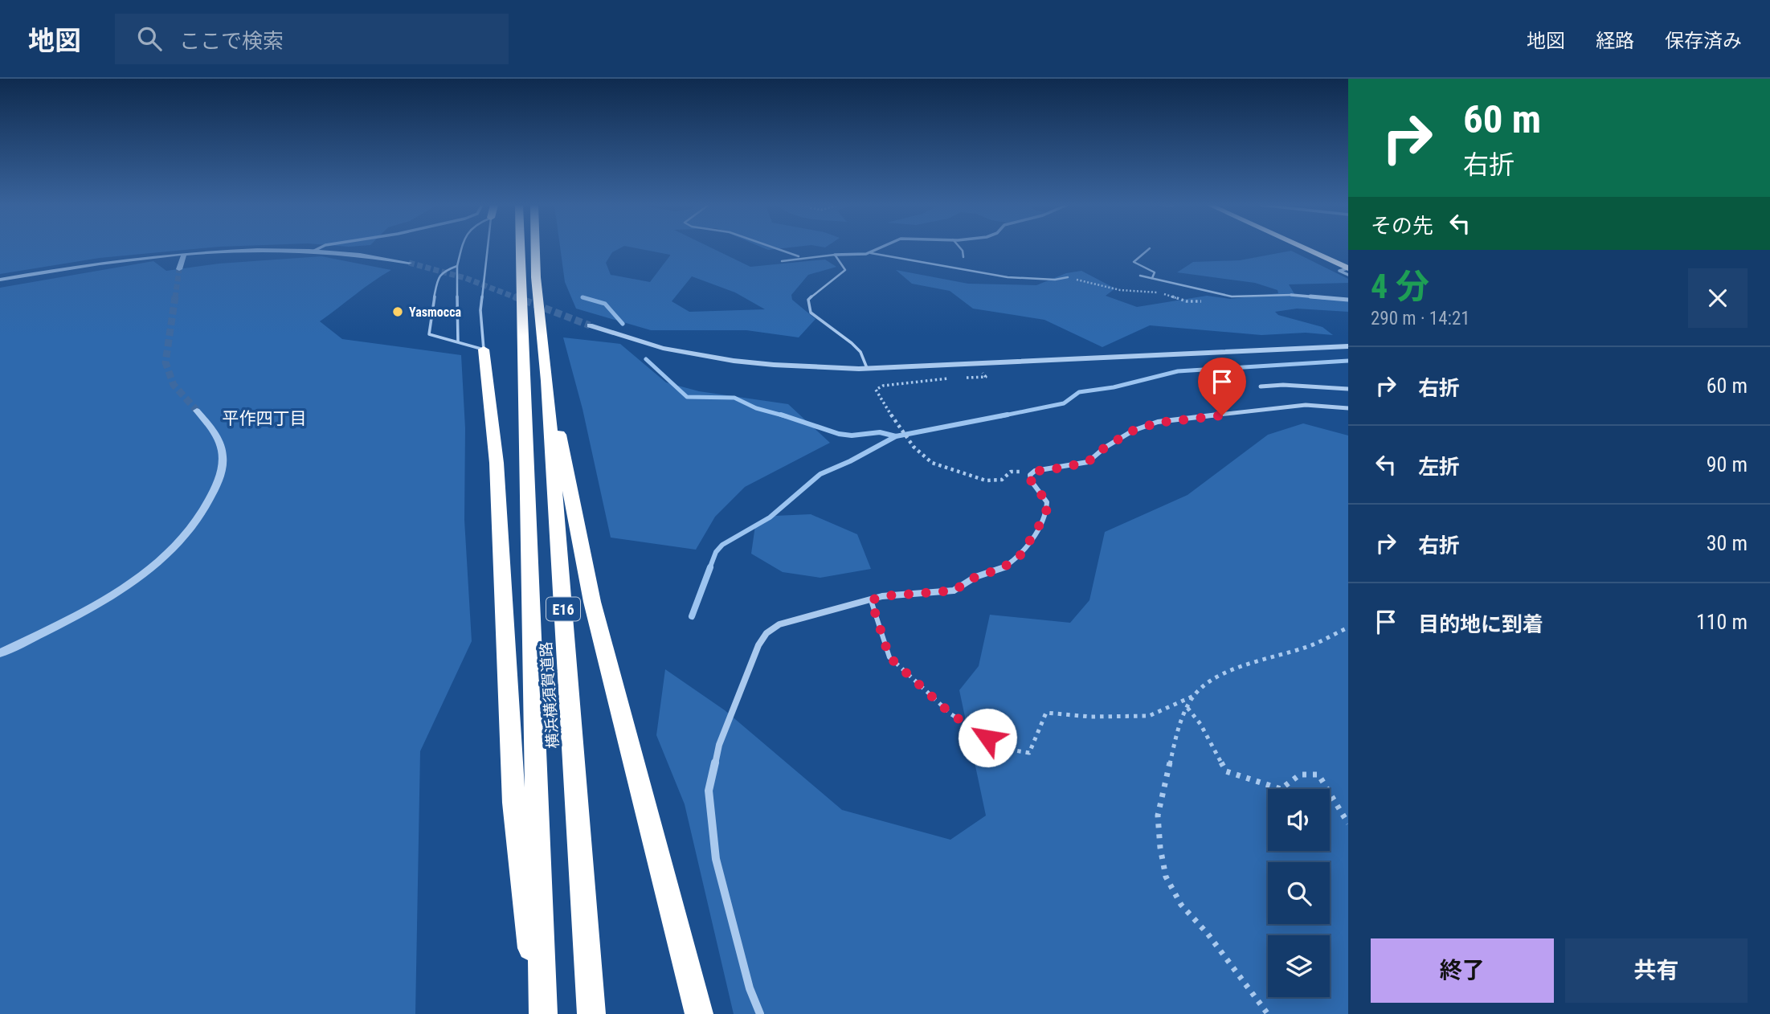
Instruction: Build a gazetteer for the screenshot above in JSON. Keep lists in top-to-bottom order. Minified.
{"streets":{"highway":["E16","横浜横須賀道路"]},"districts":["平作四丁目"],"places":["Yasmocca"],"page":{"header":"地図","search":"ここで検索","nav":["地図","経路","保存済み"],"turn":["60 m","右折"],"then":"その先","heading":["4 分","290 m · 14:21"],"list":[{"name":"右折","value":"60 m"},{"name":"左折","value":"90 m"},{"name":"右折","value":"30 m"},{"name":"目的地に到着","value":"110 m"}],"buttons":["終了","共有"]}}
